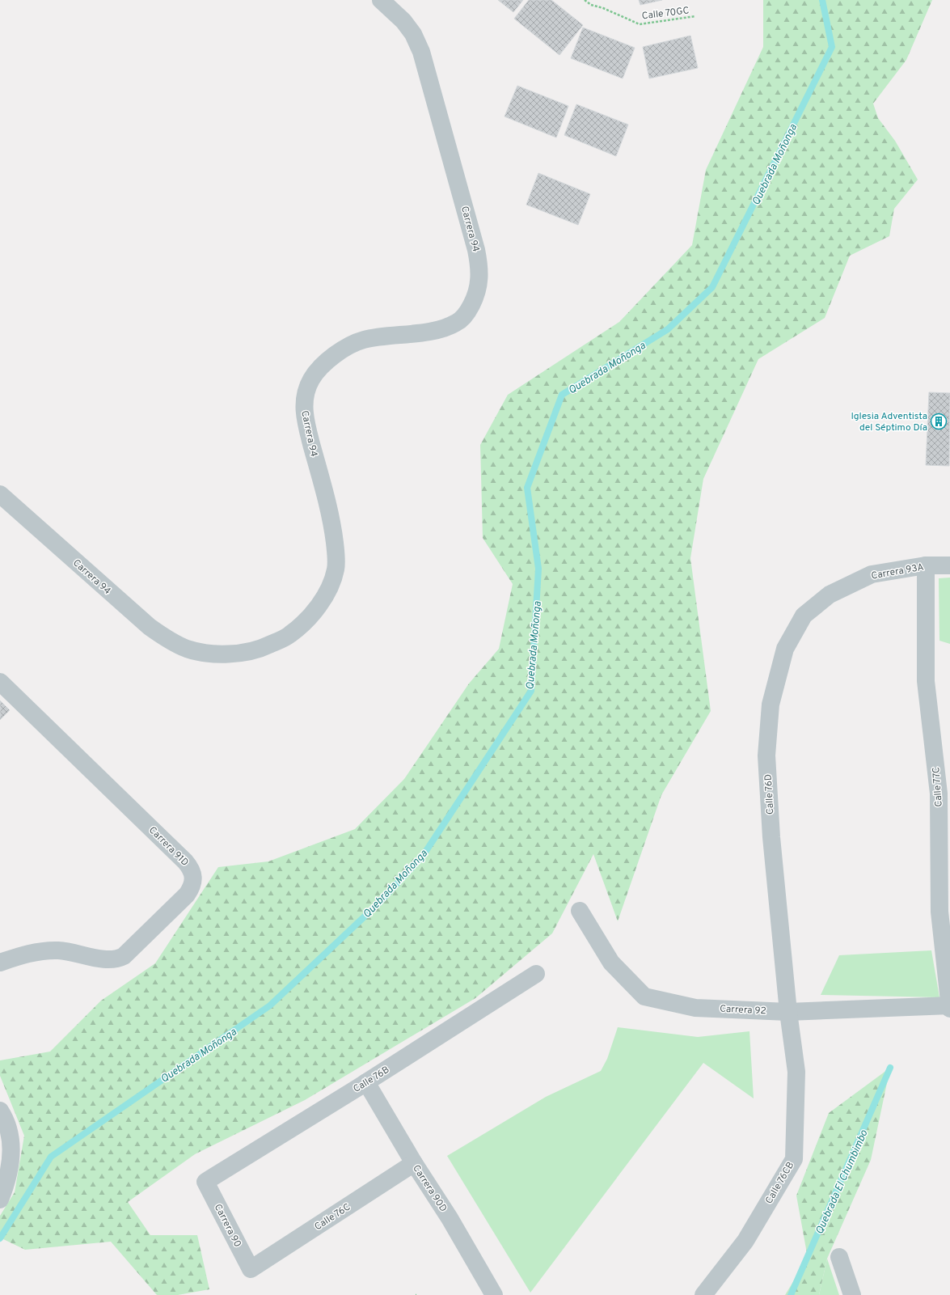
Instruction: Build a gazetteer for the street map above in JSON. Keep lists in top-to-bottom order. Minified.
{"streets":{"street":["Carrera 94","Carrera 93A","Calle 77C","Calle 76D","Carrera 91D","Carrera 92","Calle 76B","Calle 76CB","Carrera 90D","Calle 76C","Carrera 90"],"path":["Calle 70GC"]},"crossings":[["Carrera 93A","Calle 77C"],["Carrera 93A","Calle 76D"],["Calle 77C","Carrera 92"],["Calle 76D","Carrera 92"],["Calle 76D","Calle 76CB"],["Carrera 92","Calle 76CB"],["Calle 76B","Carrera 90D"],["Calle 76B","Carrera 90"],["Carrera 90D","Calle 76C"],["Calle 76C","Carrera 90"]],"water":["Quebrada Moñonga","Quebrada El Chumbimbo"],"places":{"building":["Iglesia Adventista del Séptimo Día"]}}
